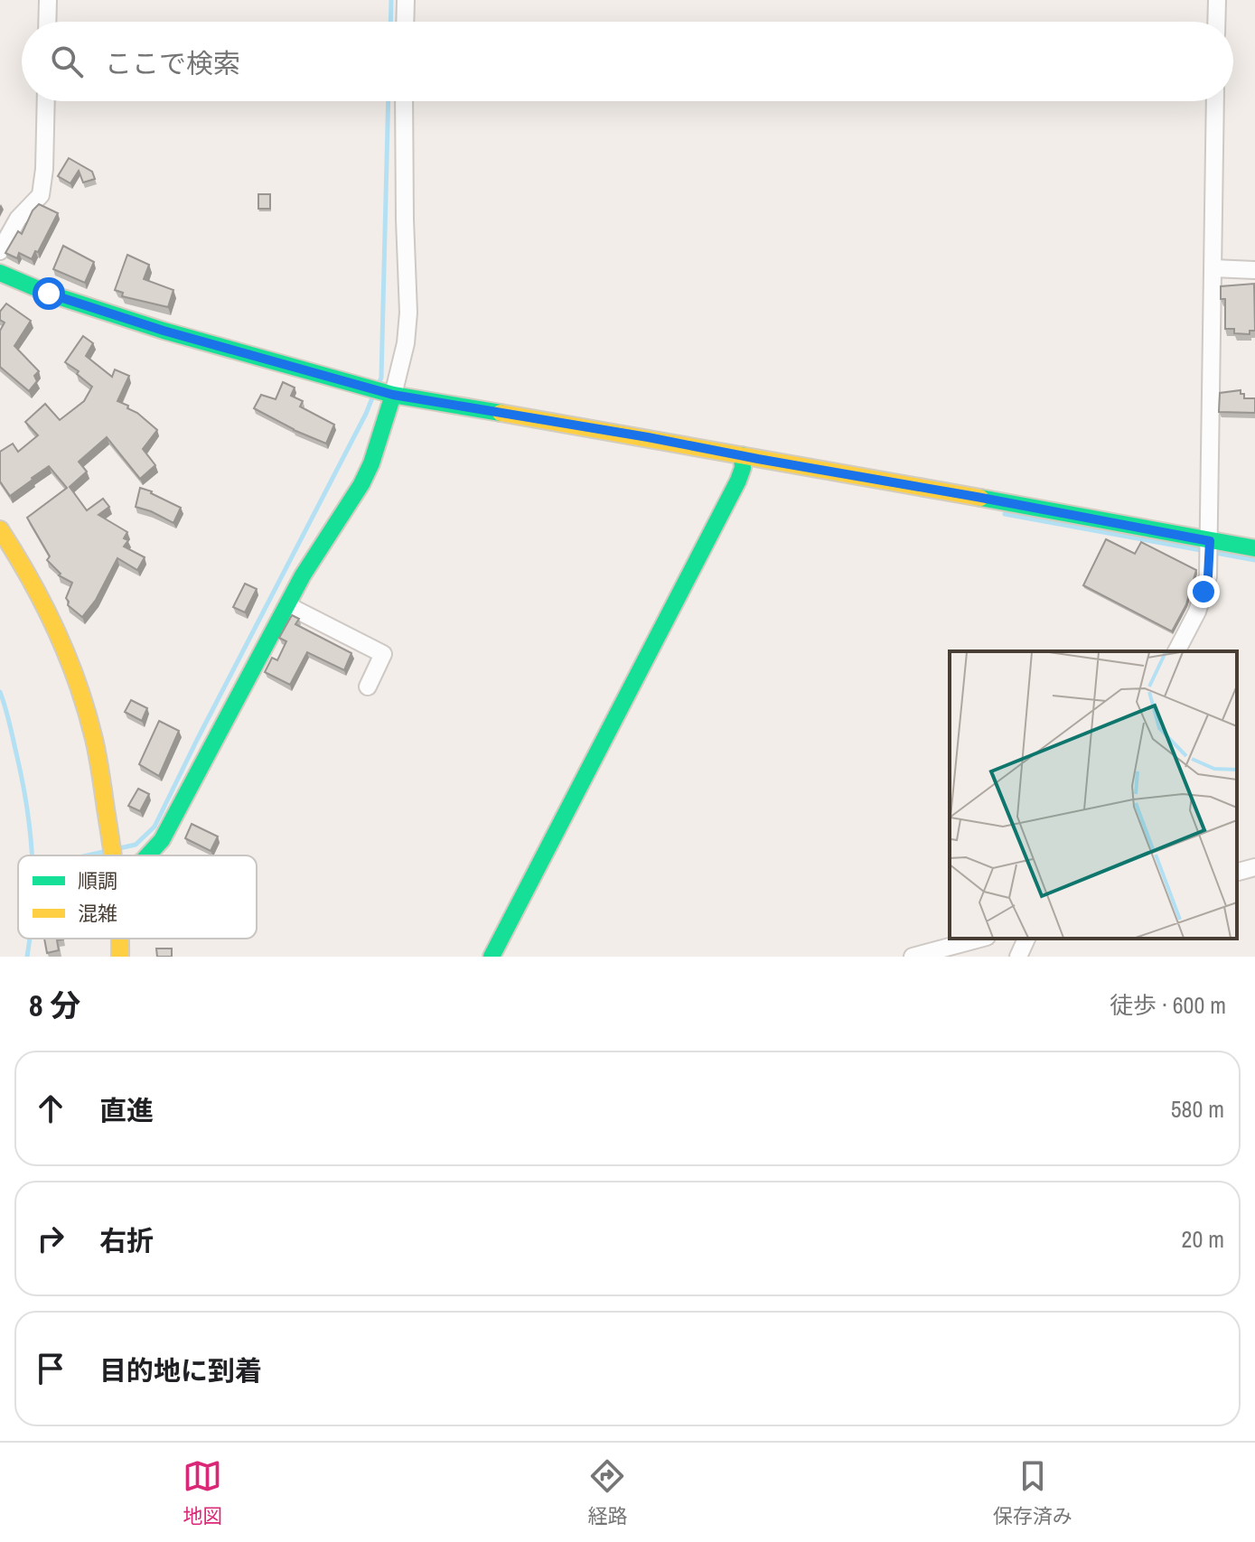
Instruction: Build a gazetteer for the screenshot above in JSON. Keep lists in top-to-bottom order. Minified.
{"legend":["順調","混雑"],"page":{"search":"ここで検索","heading":["8 分","徒歩 · 600 m"],"list":[["直進","580 m"],["右折","20 m"],"目的地に到着"],"nav":["地図","経路","保存済み"]}}
